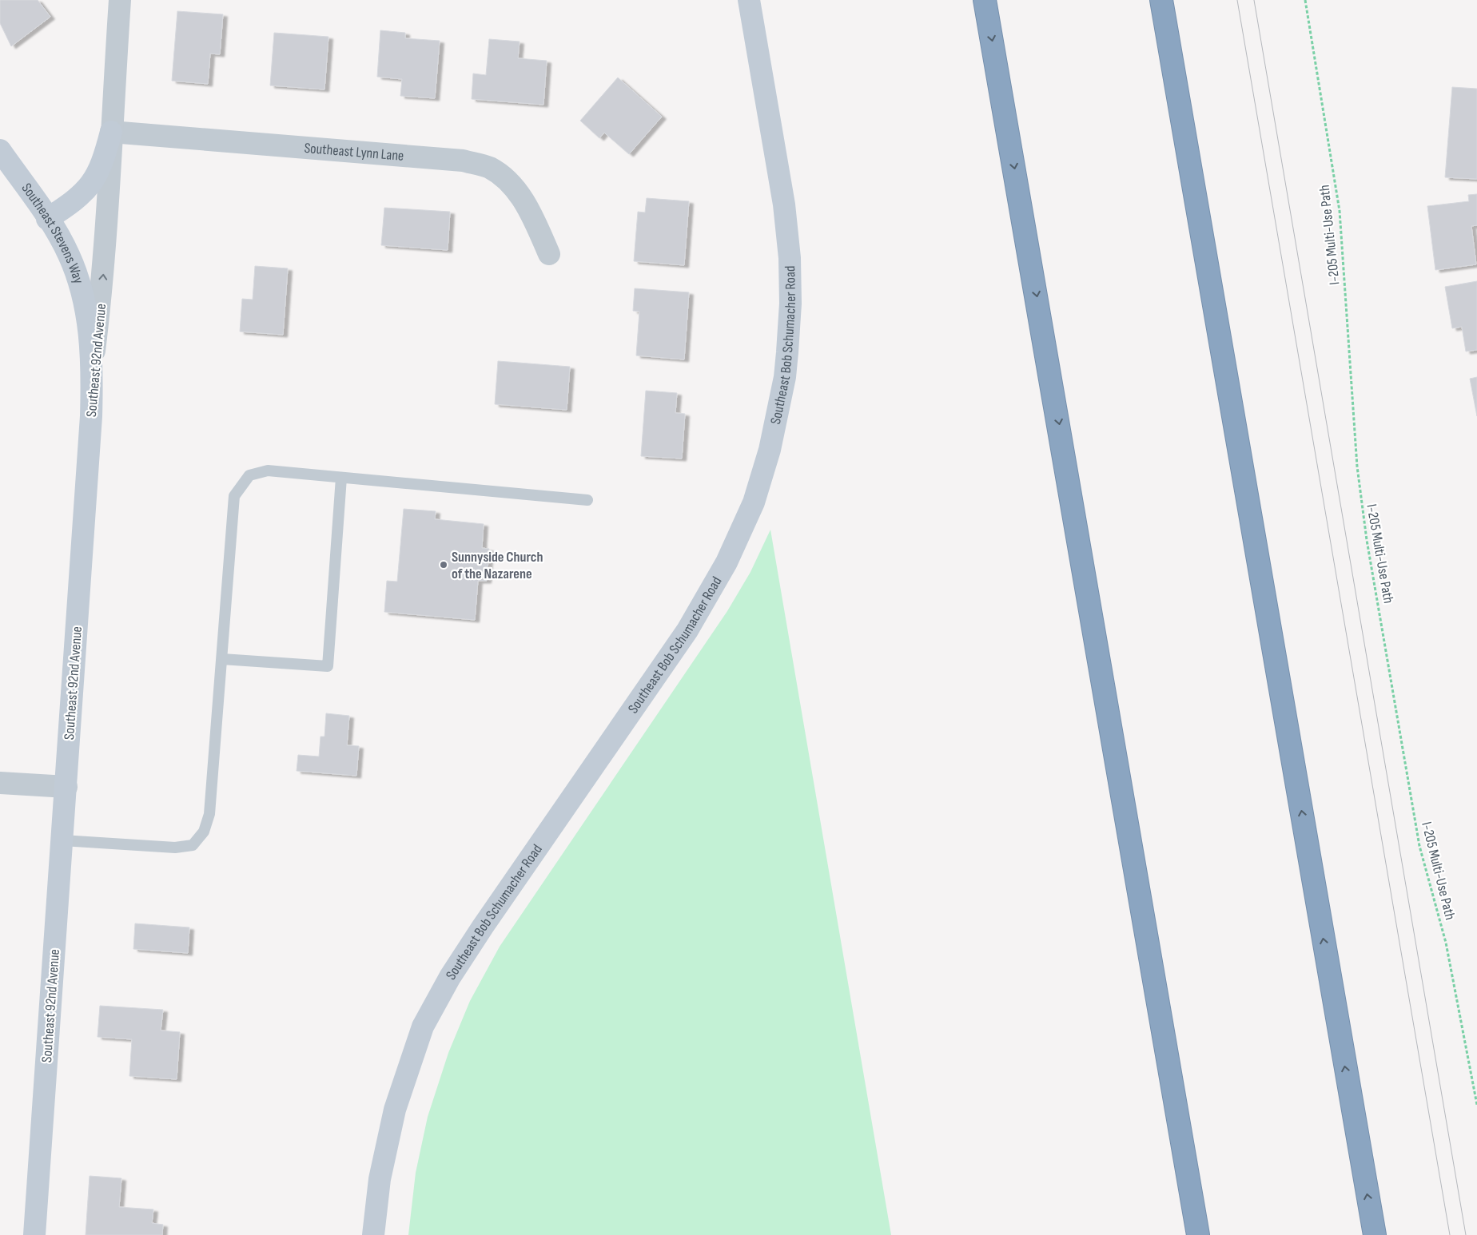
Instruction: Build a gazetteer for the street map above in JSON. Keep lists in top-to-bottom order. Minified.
{"streets":{"main road":["Southeast Stevens Way","Southeast Bob Schumacher Road","Southeast 92nd Avenue"],"street":["Southeast Lynn Lane"],"path":["I-205 Multi-Use Path"]},"crossings":[["Southeast Lynn Lane","Southeast 92nd Avenue"],["Southeast Stevens Way","Southeast 92nd Avenue"]],"places":["Sunnyside Church of the Nazarene"]}
